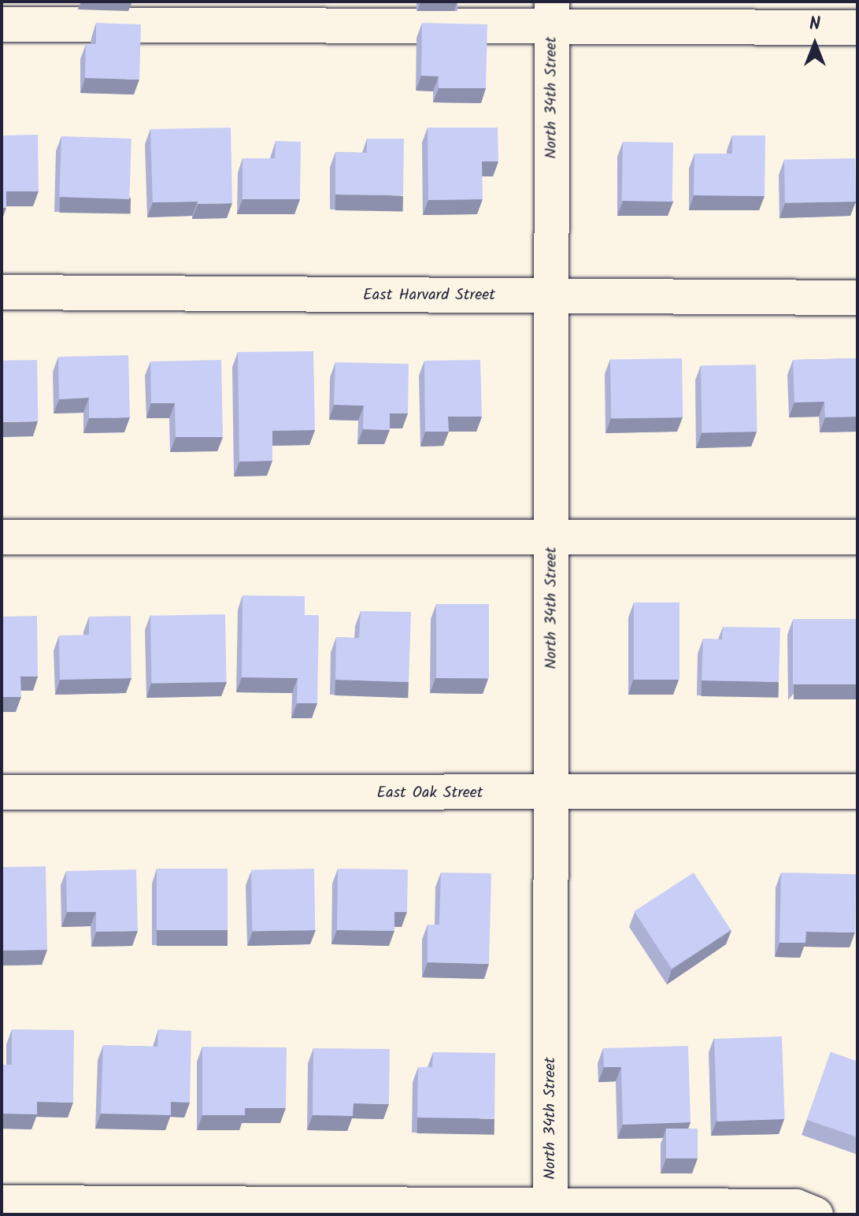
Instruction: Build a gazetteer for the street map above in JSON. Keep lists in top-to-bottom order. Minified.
{"streets":{"street":["North 34th Street","East Harvard Street","East Oak Street"]},"crossings":[["North 34th Street","East Harvard Street"],["North 34th Street","East Oak Street"]],"north":"top"}
